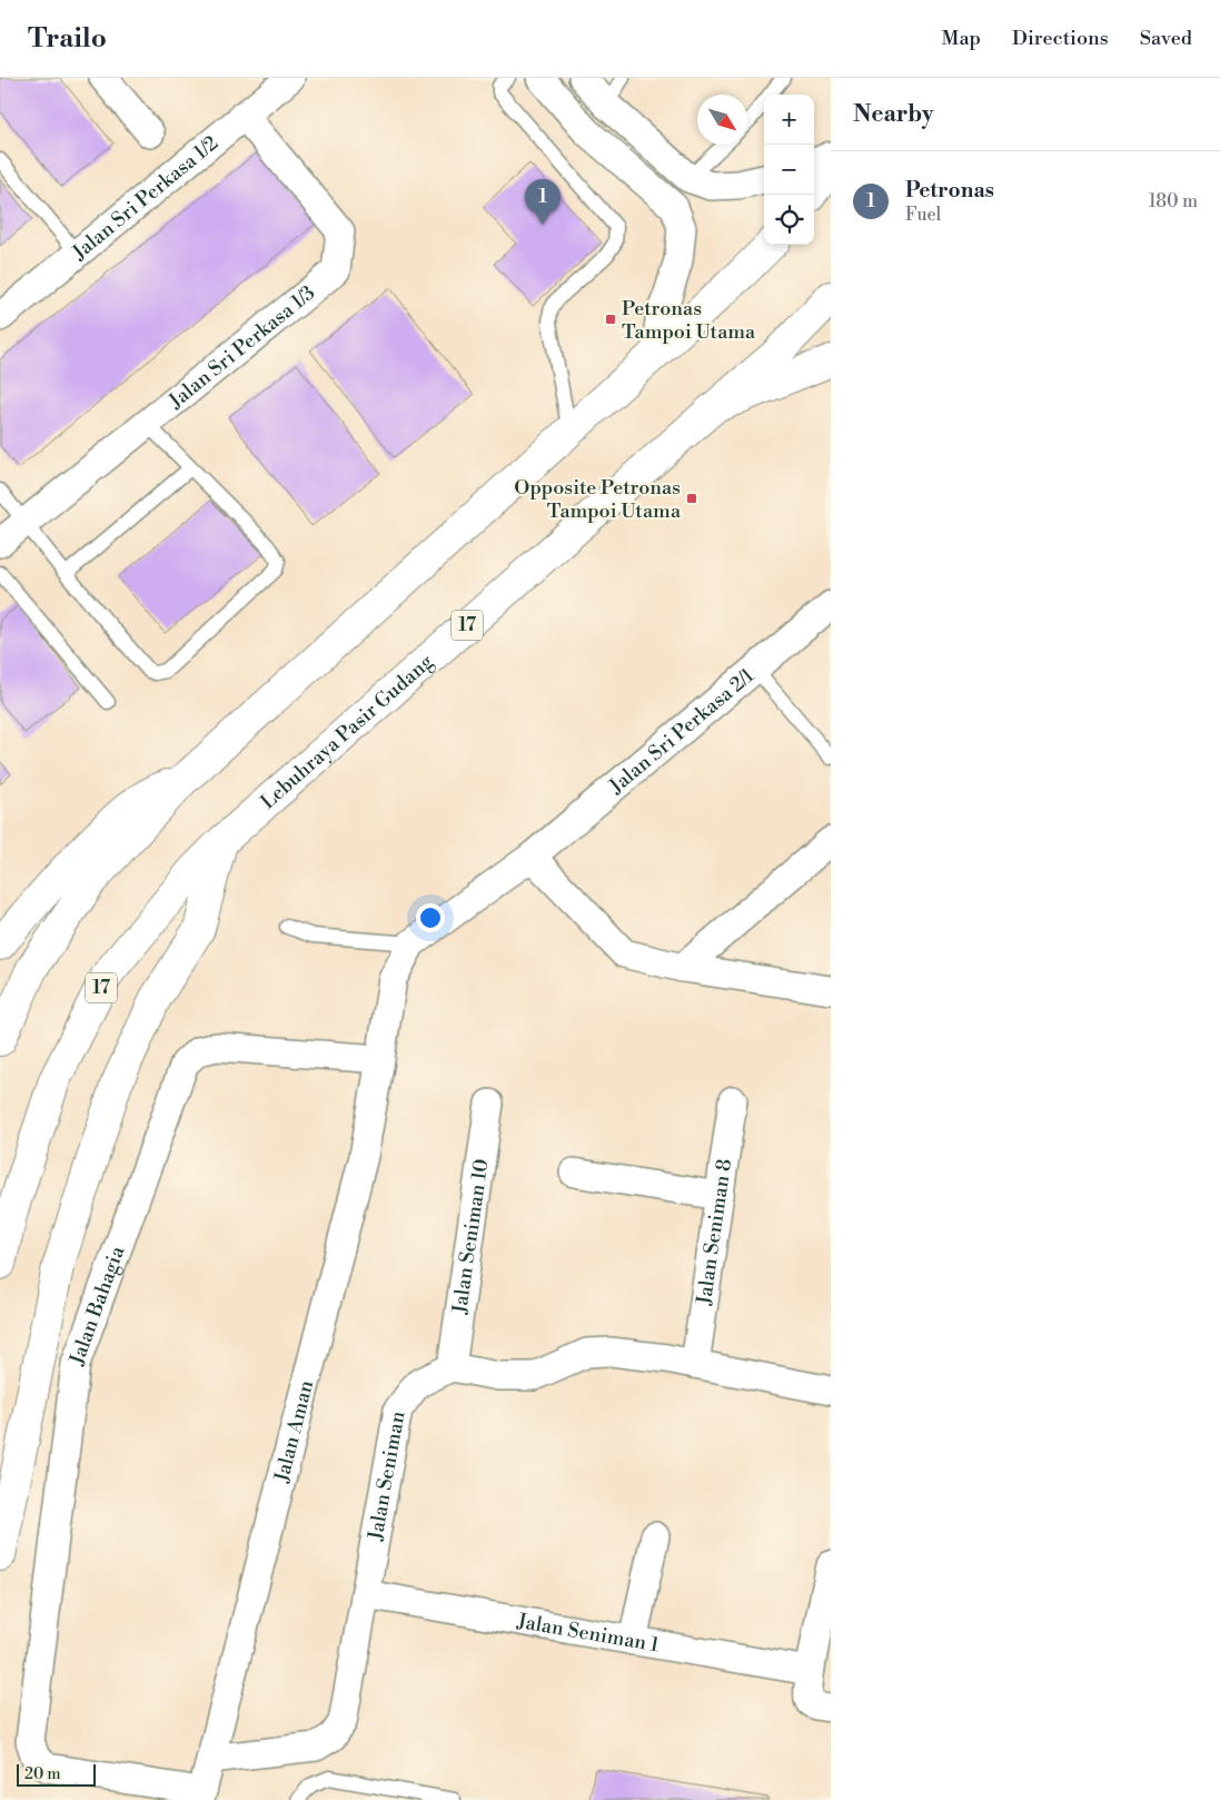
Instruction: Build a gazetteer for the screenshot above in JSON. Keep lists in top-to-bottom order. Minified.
{"streets":{"main road":["17","Lebuhraya Pasir Gudang"],"street":["Jalan Sri Perkasa 1/2","Jalan Sri Perkasa 1/3","Jalan Sri Perkasa 2/1","Jalan Seniman 8","Jalan Seniman 10","Jalan Bahagia","Jalan Aman","Jalan Seniman","Jalan Seniman 1"]},"crossings":[["Jalan Sri Perkasa 1/2","Jalan Sri Perkasa 1/3"],["Jalan Sri Perkasa 2/1","Jalan Aman"],["Jalan Seniman 10","Jalan Seniman"],["Jalan Bahagia","Jalan Aman"],["Jalan Aman","Jalan Seniman"],["Jalan Seniman","Jalan Seniman 1"]],"places":{"transit":["Petronas Tampoi Utama","Opposite Petronas Tampoi Utama"]},"scale_bar":"20 m","north":"bottom right","page":{"header":"Trailo","nav":["Map","Directions","Saved"],"heading":"Nearby","map_buttons":["+","−"],"list":[{"mark":"1","name":"Petronas","note":"Fuel","value":"180 m"}],"pins":"1","scale":"20 m"}}
